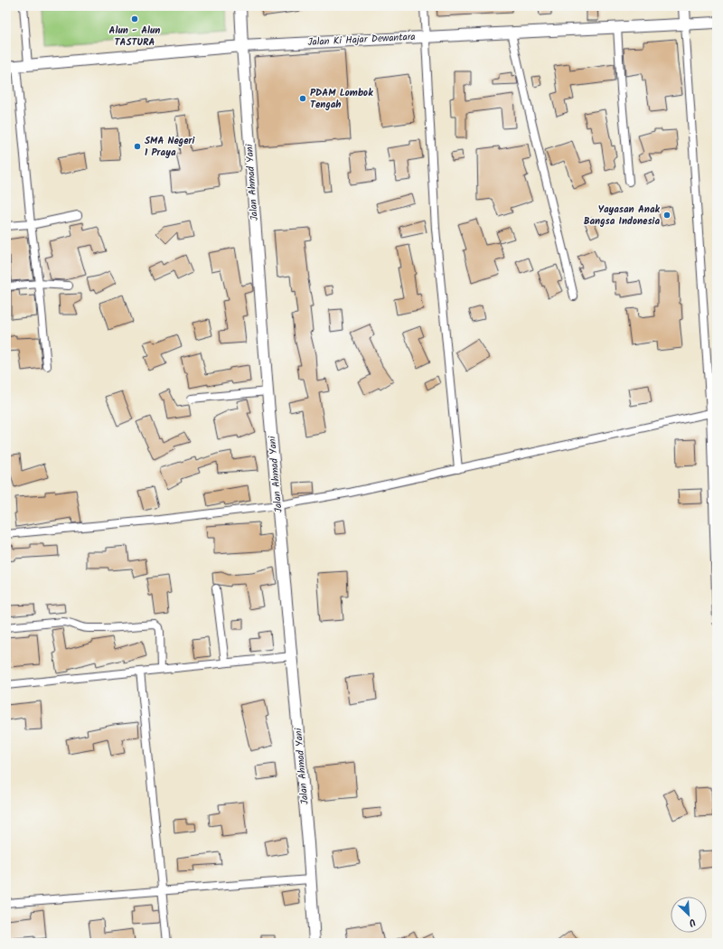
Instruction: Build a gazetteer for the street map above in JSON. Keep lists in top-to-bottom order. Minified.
{"streets":{"street":["Jalan Ki Hajar Dewantara","Jalan Ahmad Yani"]},"crossings":[["Jalan Ki Hajar Dewantara","Jalan Ahmad Yani"]],"places":["Alun - Alun TASTURA","PDAM Lombok Tengah","SMA Negeri 1 Praya","Yayasan Anak Bangsa Indonesia"],"north":"bottom right"}
